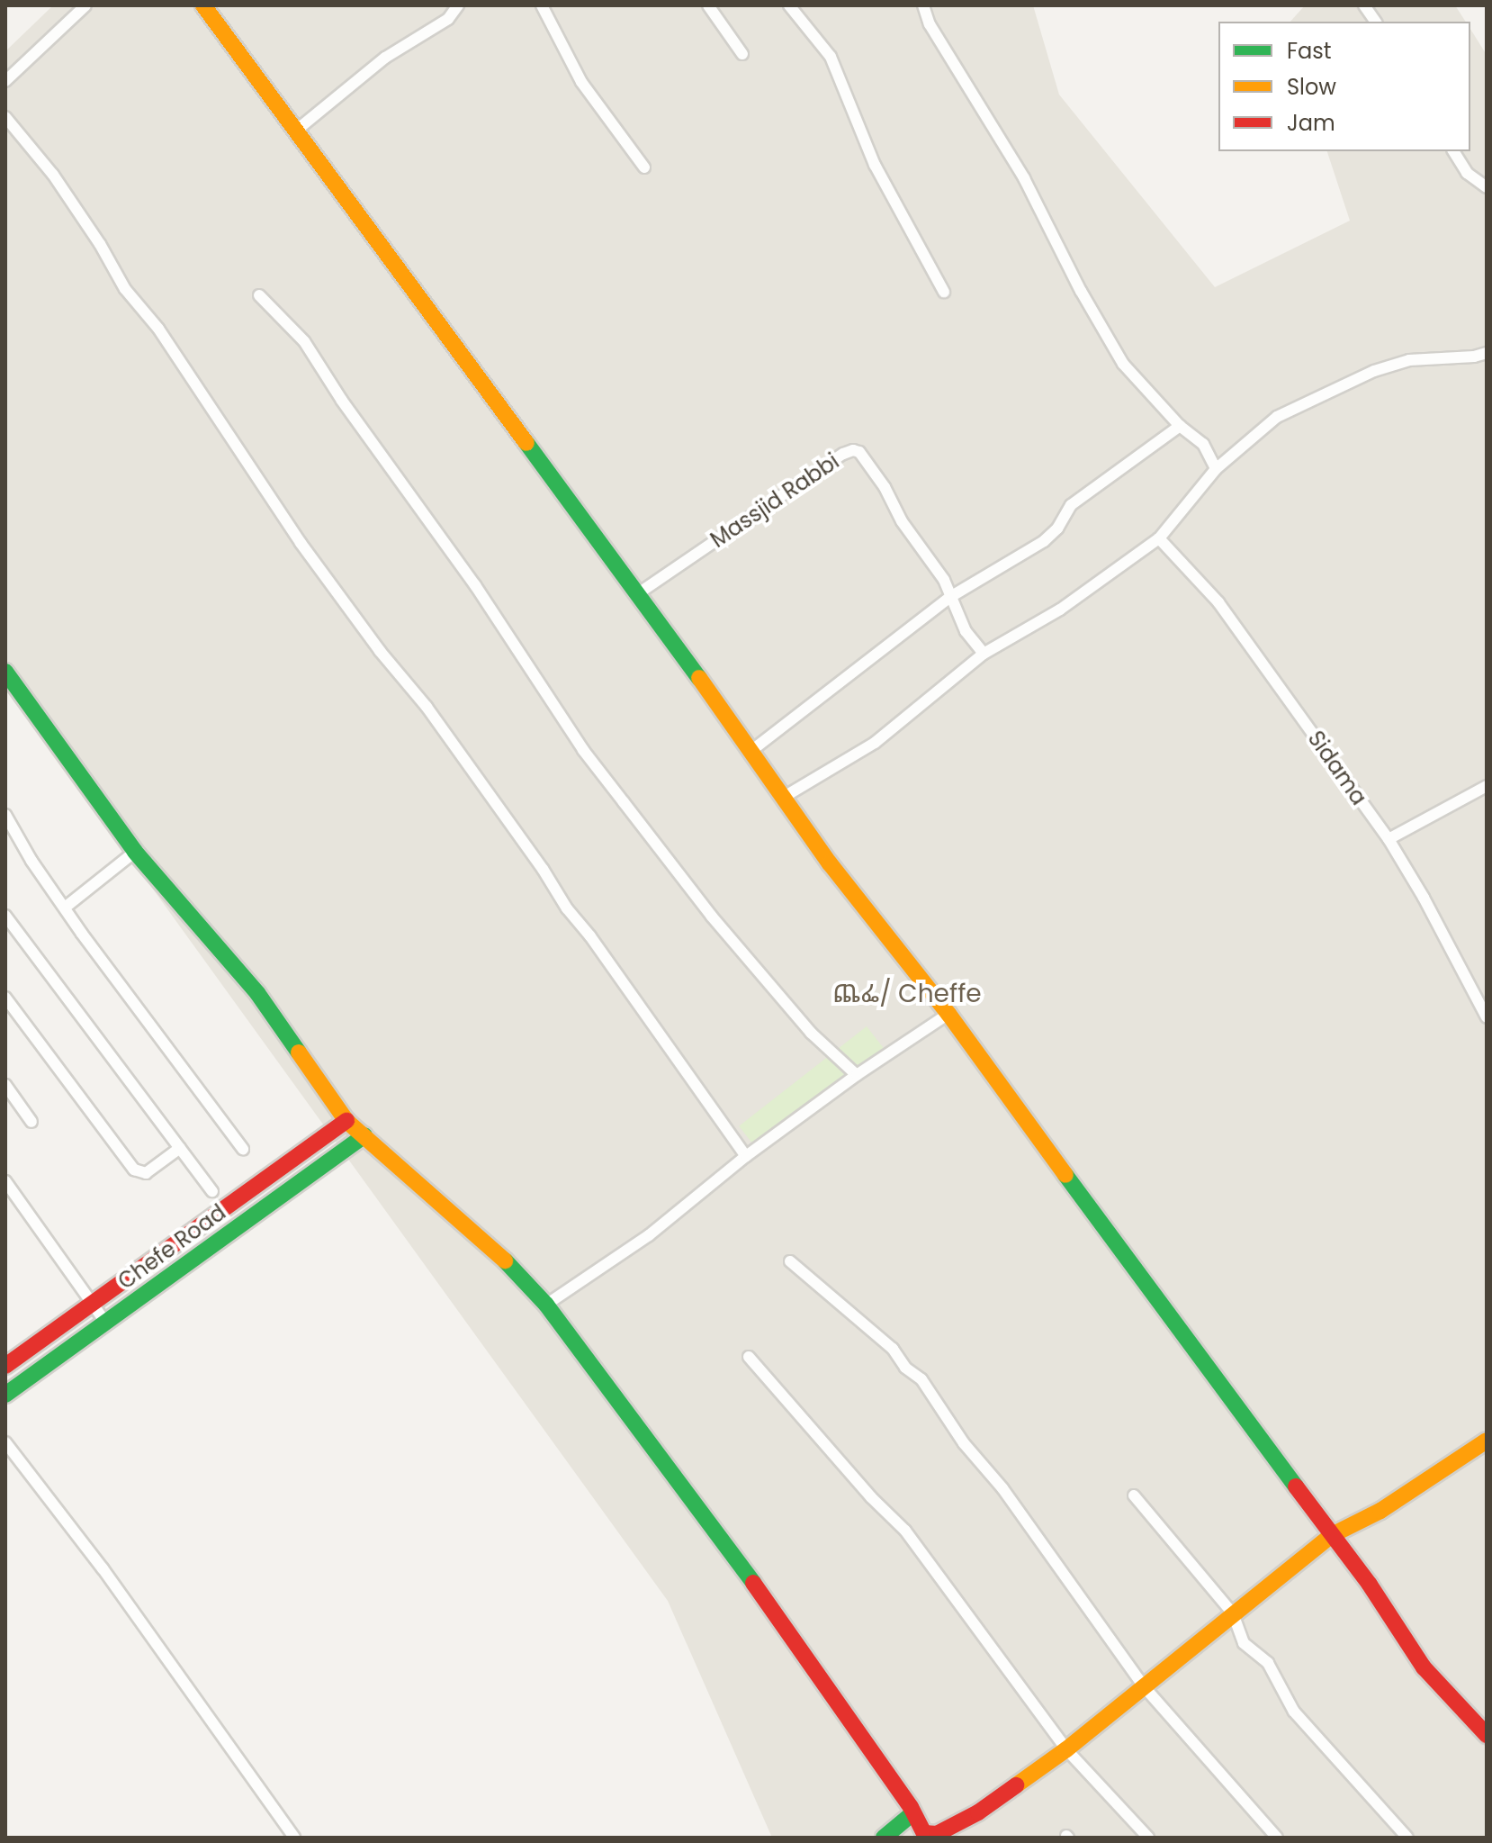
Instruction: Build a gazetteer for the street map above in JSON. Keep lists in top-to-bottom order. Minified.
{"streets":{"street":["Massjid Rabbi","Sidama","Chefe Road"]},"districts":["ጨፌ/ Cheffe"],"legend":["Fast","Slow","Jam"]}
